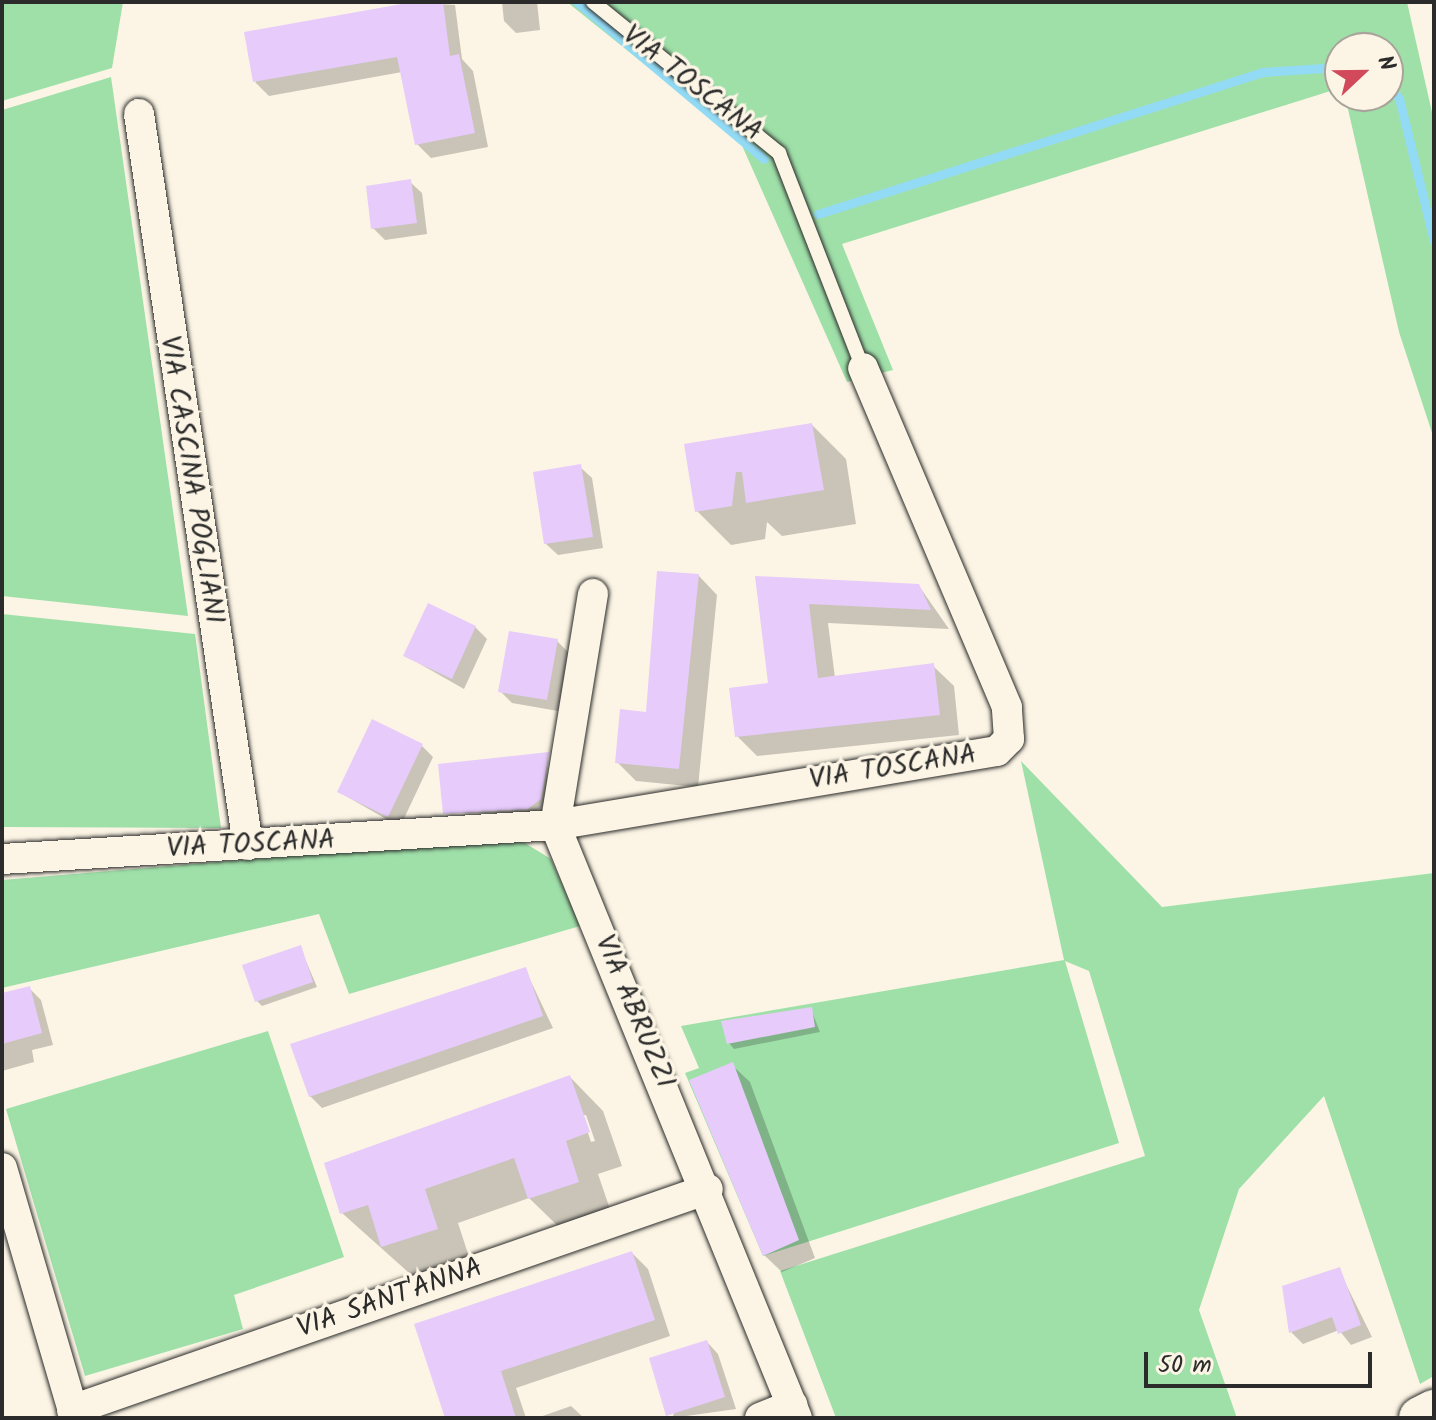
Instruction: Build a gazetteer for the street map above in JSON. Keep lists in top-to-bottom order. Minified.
{"streets":{"street":["VIA TOSCANA","VIA CASCINA POGLIANI","VIA ABRUZZI","VIA SANT'ANNA"]},"crossings":[["VIA TOSCANA","VIA CASCINA POGLIANI"],["VIA TOSCANA","VIA ABRUZZI"],["VIA ABRUZZI","VIA SANT'ANNA"]],"scale_bar":"50 m","north":"right"}
